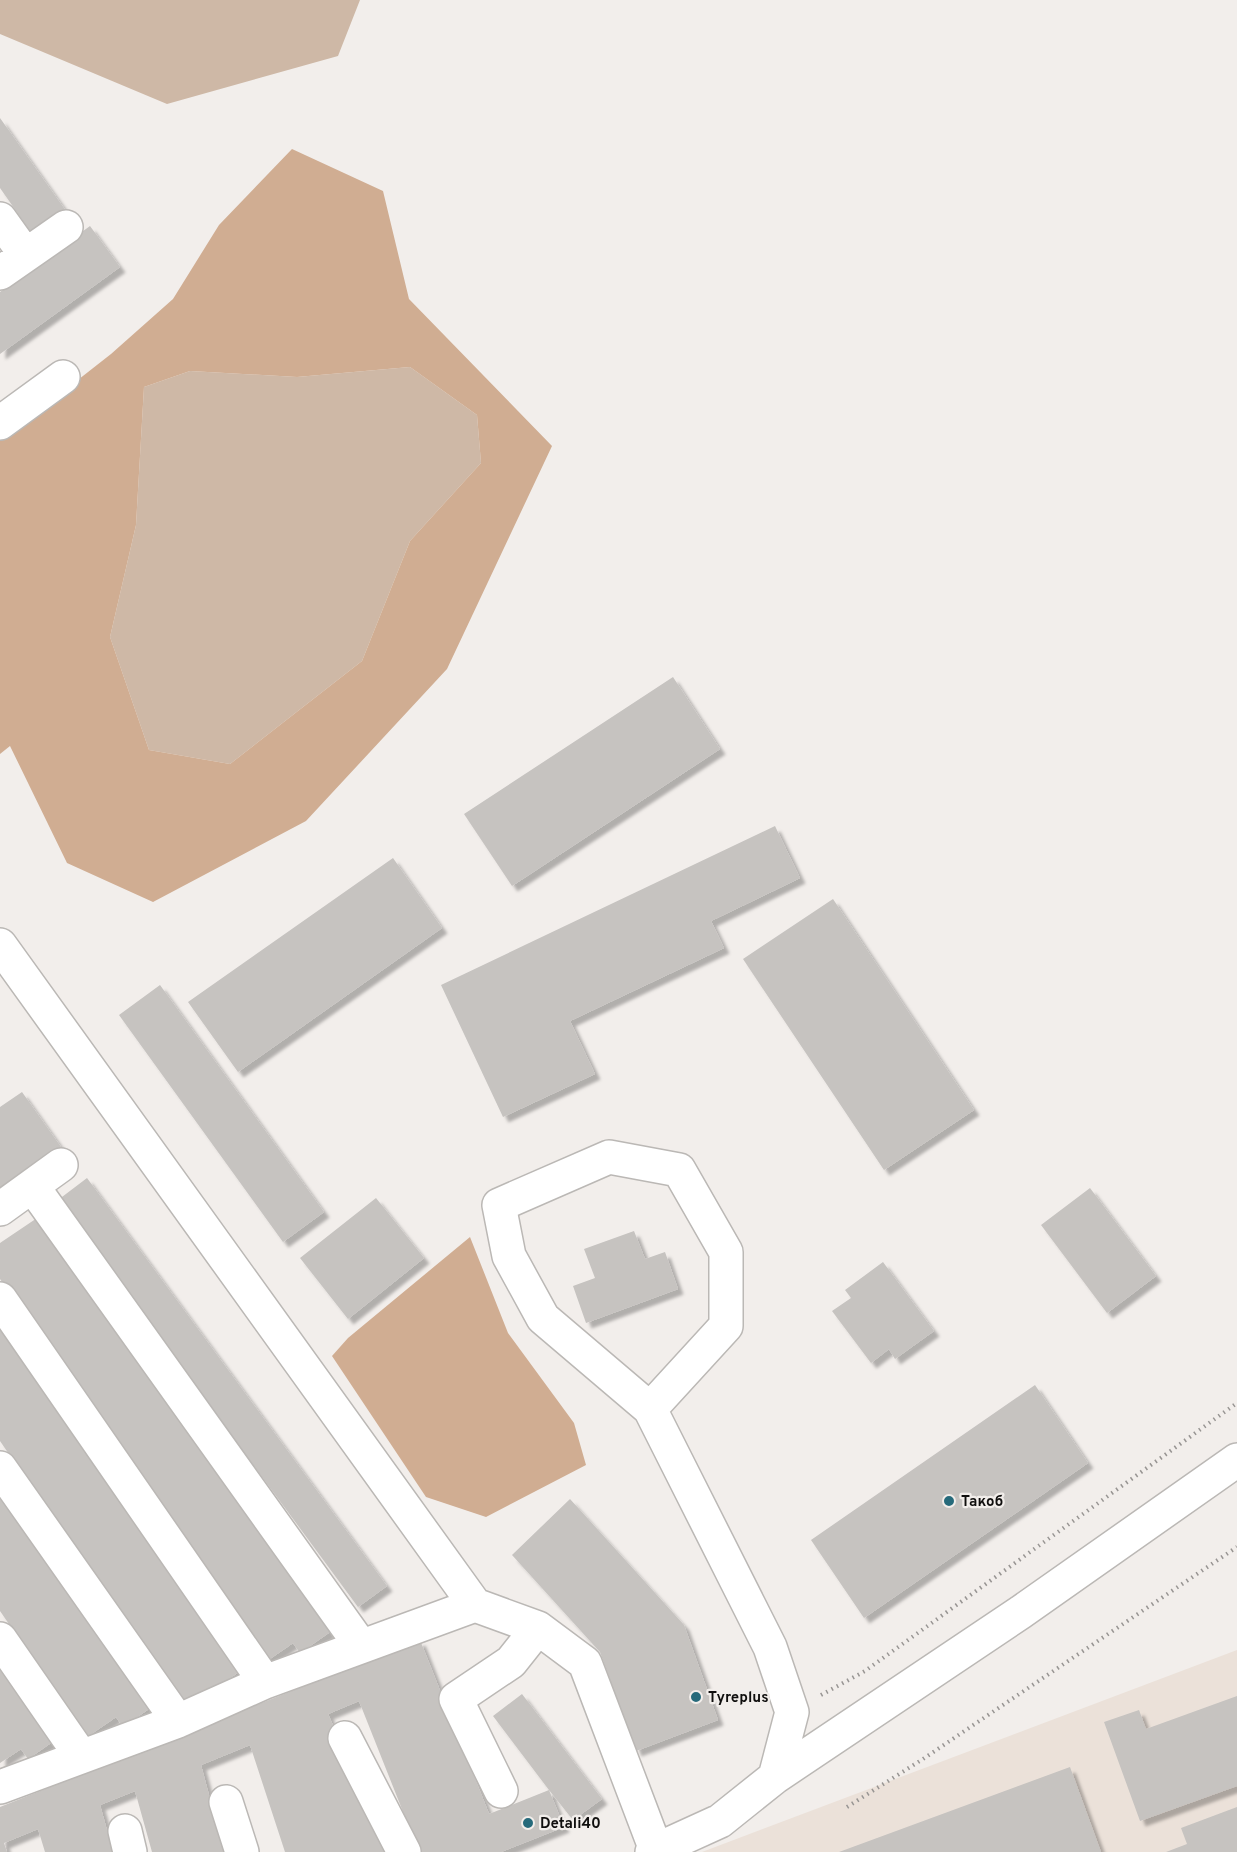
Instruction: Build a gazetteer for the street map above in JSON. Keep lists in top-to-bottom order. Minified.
{"places":["Такоб","Tyreplus","Detali40"]}
